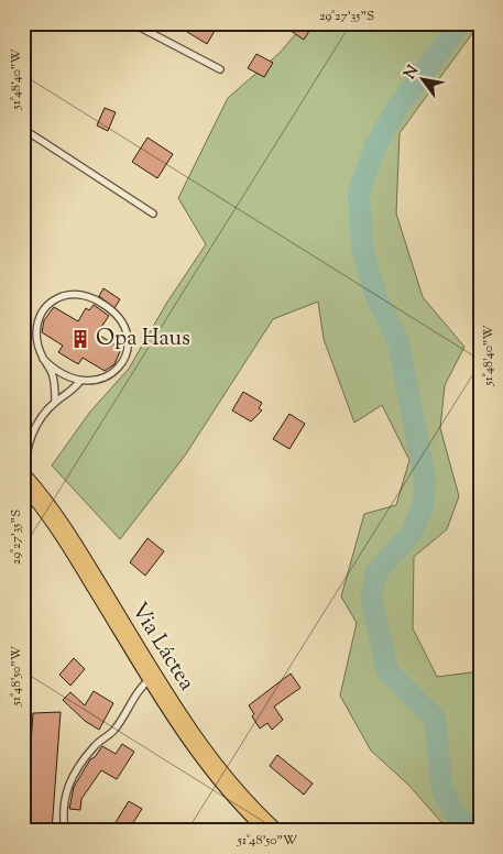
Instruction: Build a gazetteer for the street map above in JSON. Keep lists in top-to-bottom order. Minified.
{"streets":{"main road":["Via Láctea"]},"places":{"building":["Opa Haus"]},"north":"top left","coordinates":["29°27'35\"S","51°48'40\"W","51°48'50\"W"]}
